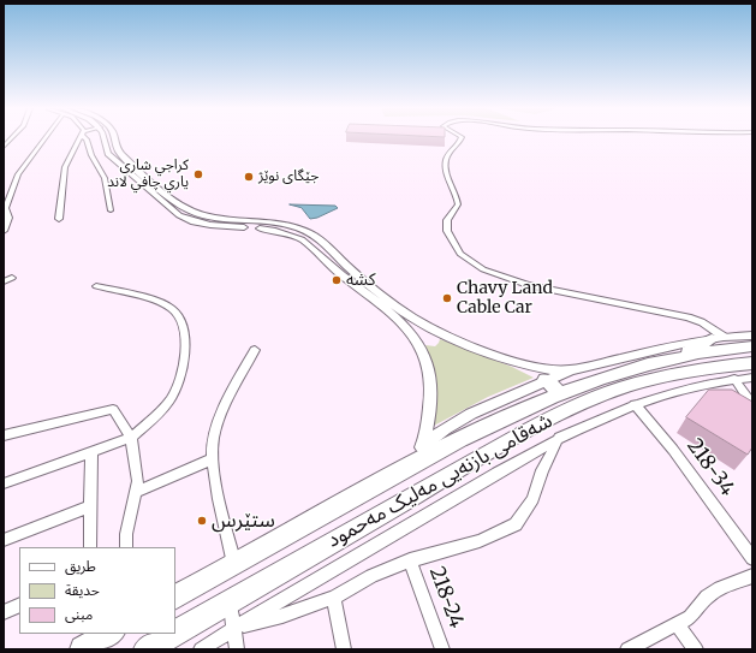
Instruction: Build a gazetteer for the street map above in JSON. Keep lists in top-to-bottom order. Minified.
{"streets":{"highway":["شەقامی بازنەیی مەلیک مەحمود"],"street":["218-34","218-24"]},"places":["كراجي شاري ياري چافي لاند","جێگای نوێژ","كشه","Chavy Land Cable Car","ستێرس"],"legend":["طريق","حديقة","مبنى"]}
